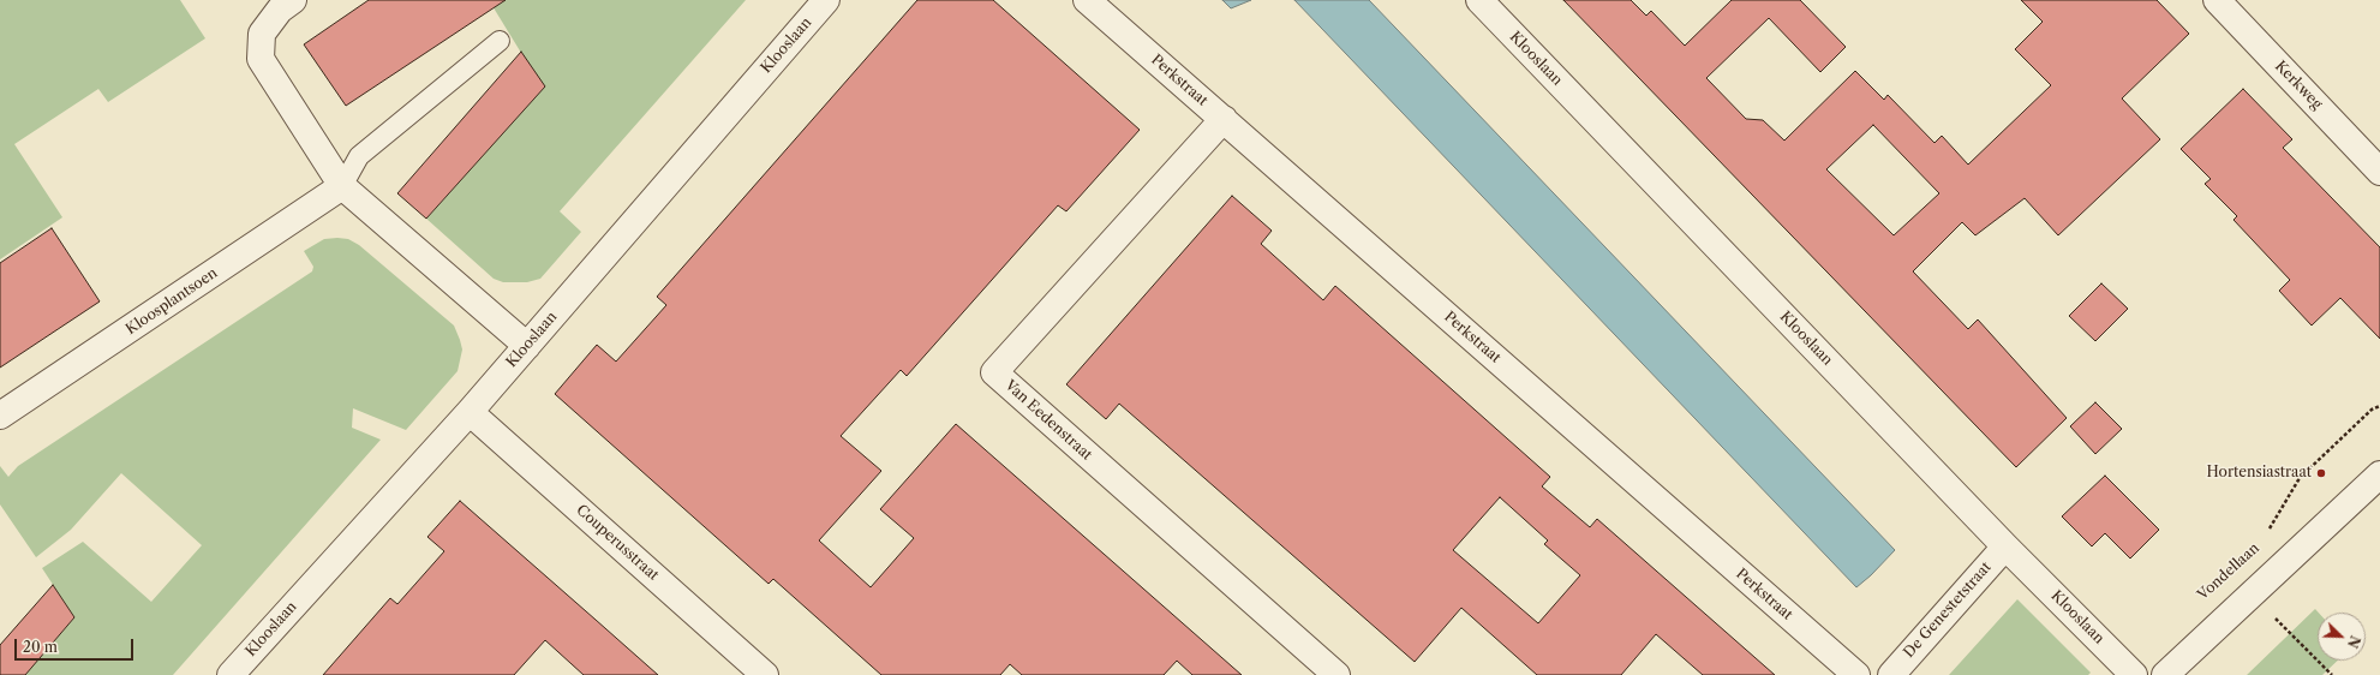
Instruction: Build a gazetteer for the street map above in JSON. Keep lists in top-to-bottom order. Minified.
{"streets":{"street":["Klooslaan","Perkstraat","Kerkweg","Kloosplantsoen","Van Eedenstraat","Couperusstraat","De Genestetstraat"],"path":["Vondellaan"]},"crossings":[["Klooslaan","Couperusstraat"],["Klooslaan","De Genestetstraat"],["Perkstraat","Van Eedenstraat"]],"places":["Hortensiastraat"],"scale_bar":"20 m","north":"bottom right"}
